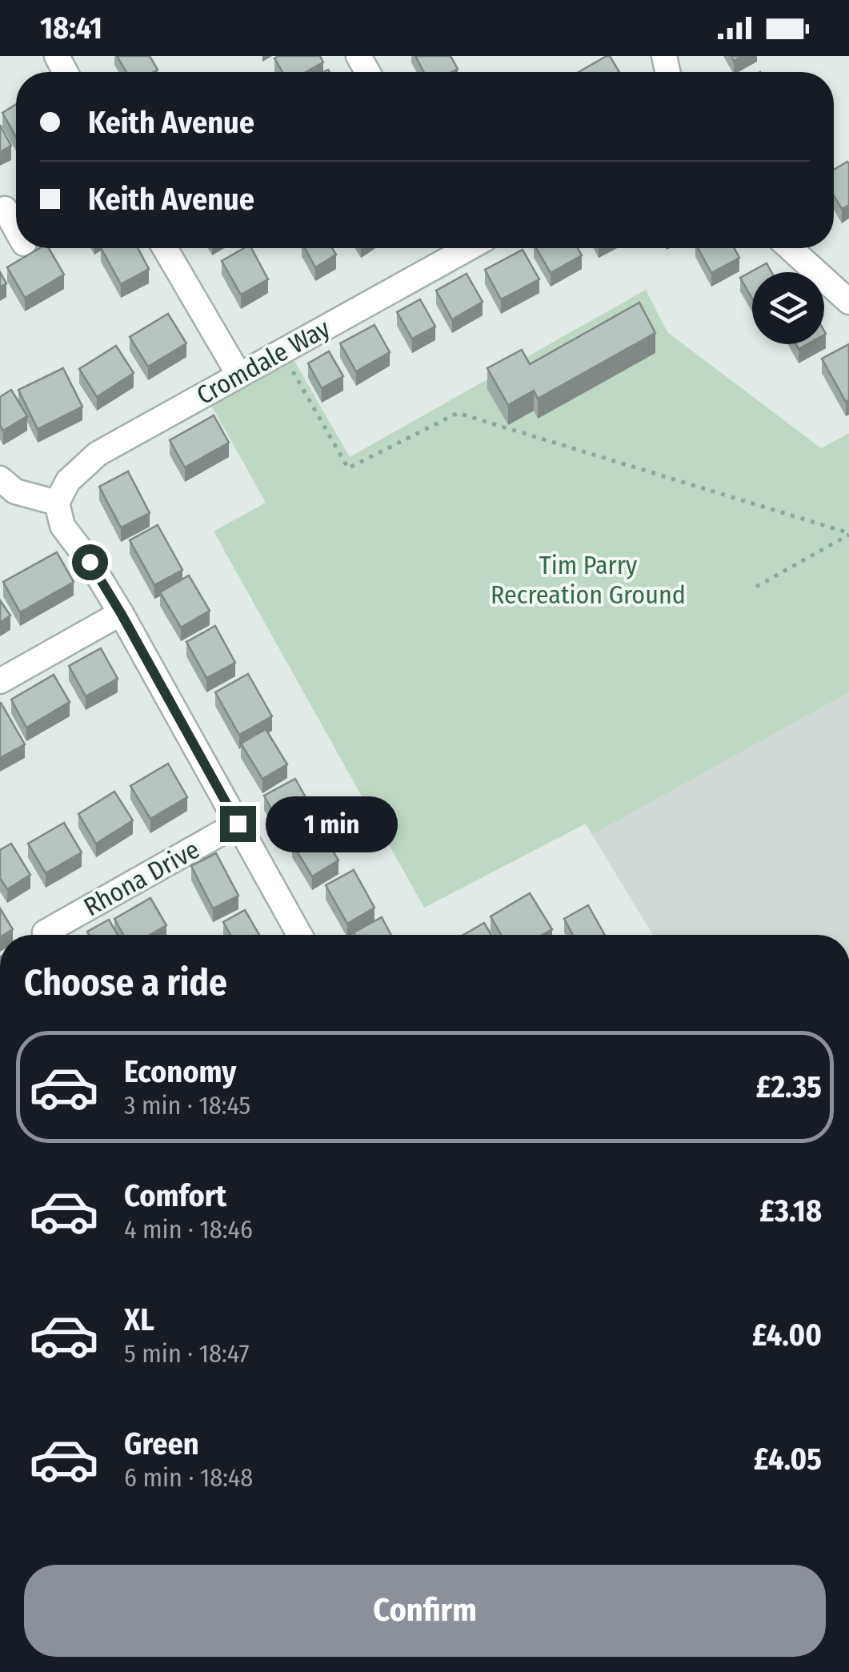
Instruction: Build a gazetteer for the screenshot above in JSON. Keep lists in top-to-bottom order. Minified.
{"streets":{"street":["Cromdale Way","Rhona Drive"]},"parks":["Tim Parry Recreation Ground"],"page":{"status":"18:41","banner":["Keith Avenue","Keith Avenue"],"bubble":"1 min","heading":"Choose a ride","list":[{"name":"Economy","note":"3 min · 18:45","value":"£2.35"},{"name":"Comfort","note":"4 min · 18:46","value":"£3.18"},{"name":"XL","note":"5 min · 18:47","value":"£4.00"},{"name":"Green","note":"6 min · 18:48","value":"£4.05"}],"buttons":"Confirm"}}
